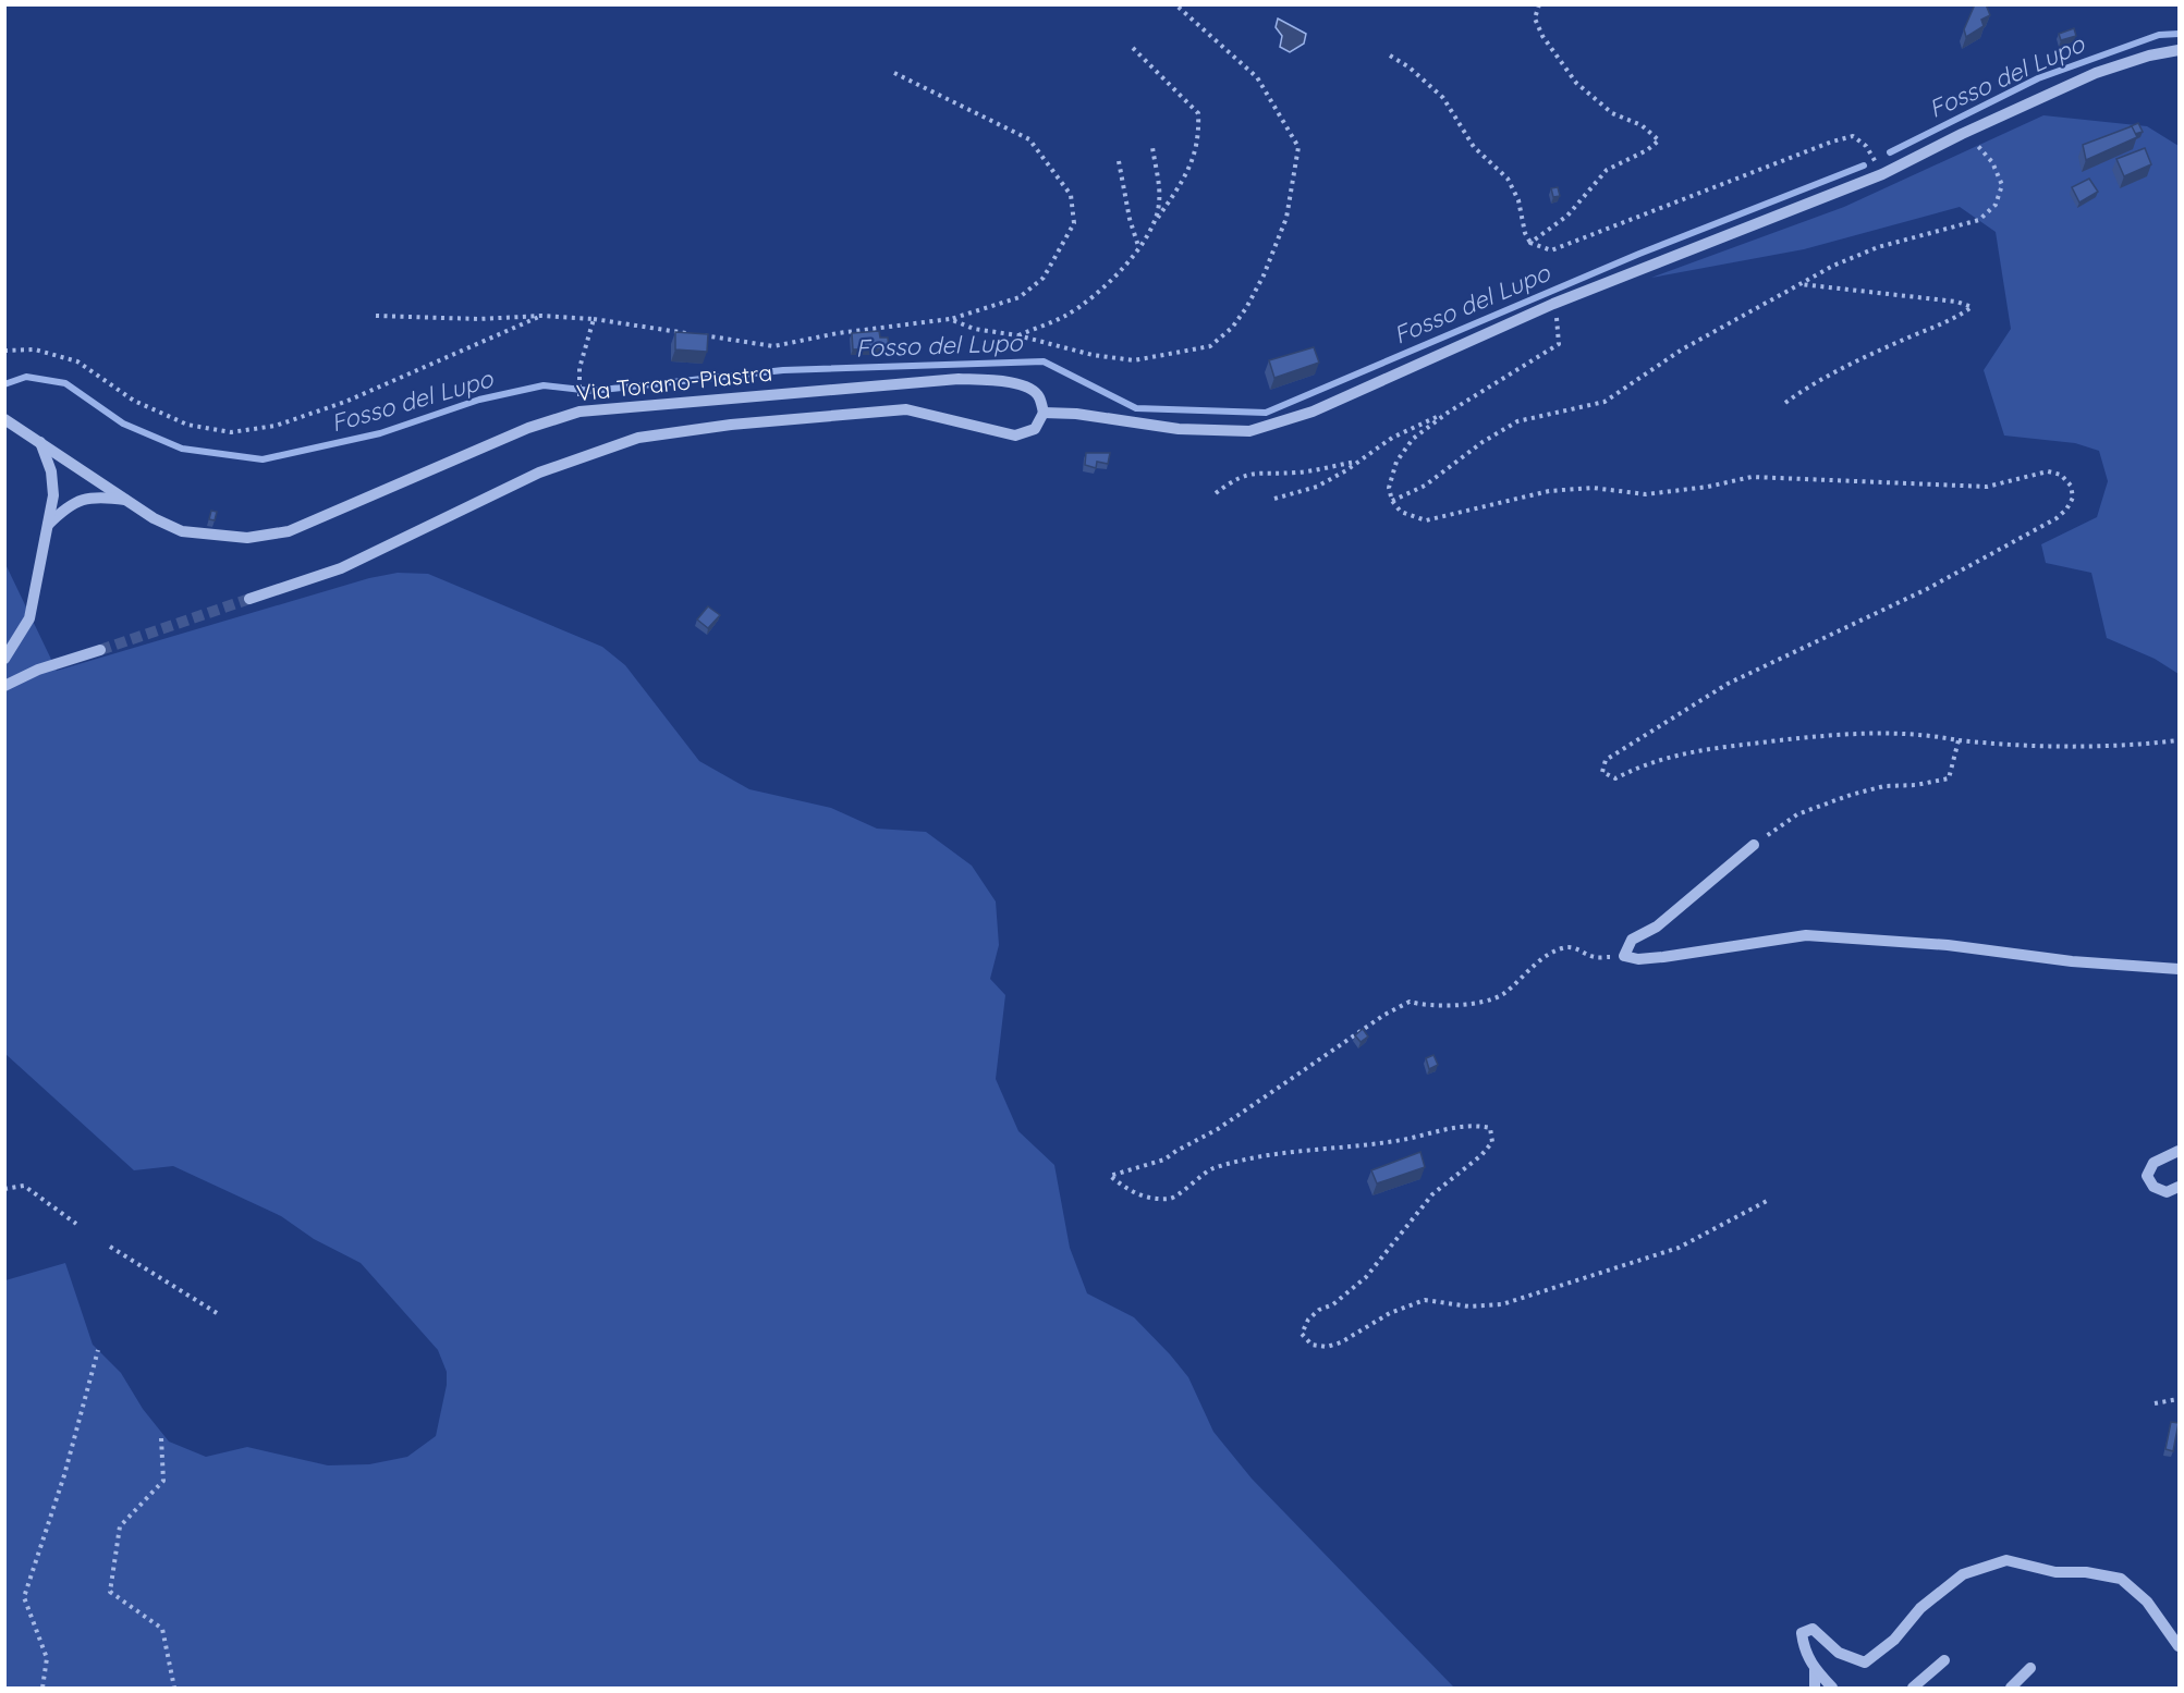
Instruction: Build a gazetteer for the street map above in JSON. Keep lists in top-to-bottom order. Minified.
{"streets":{"street":["Via Torano-Piastra"]},"water":["Fosso del Lupo"]}
